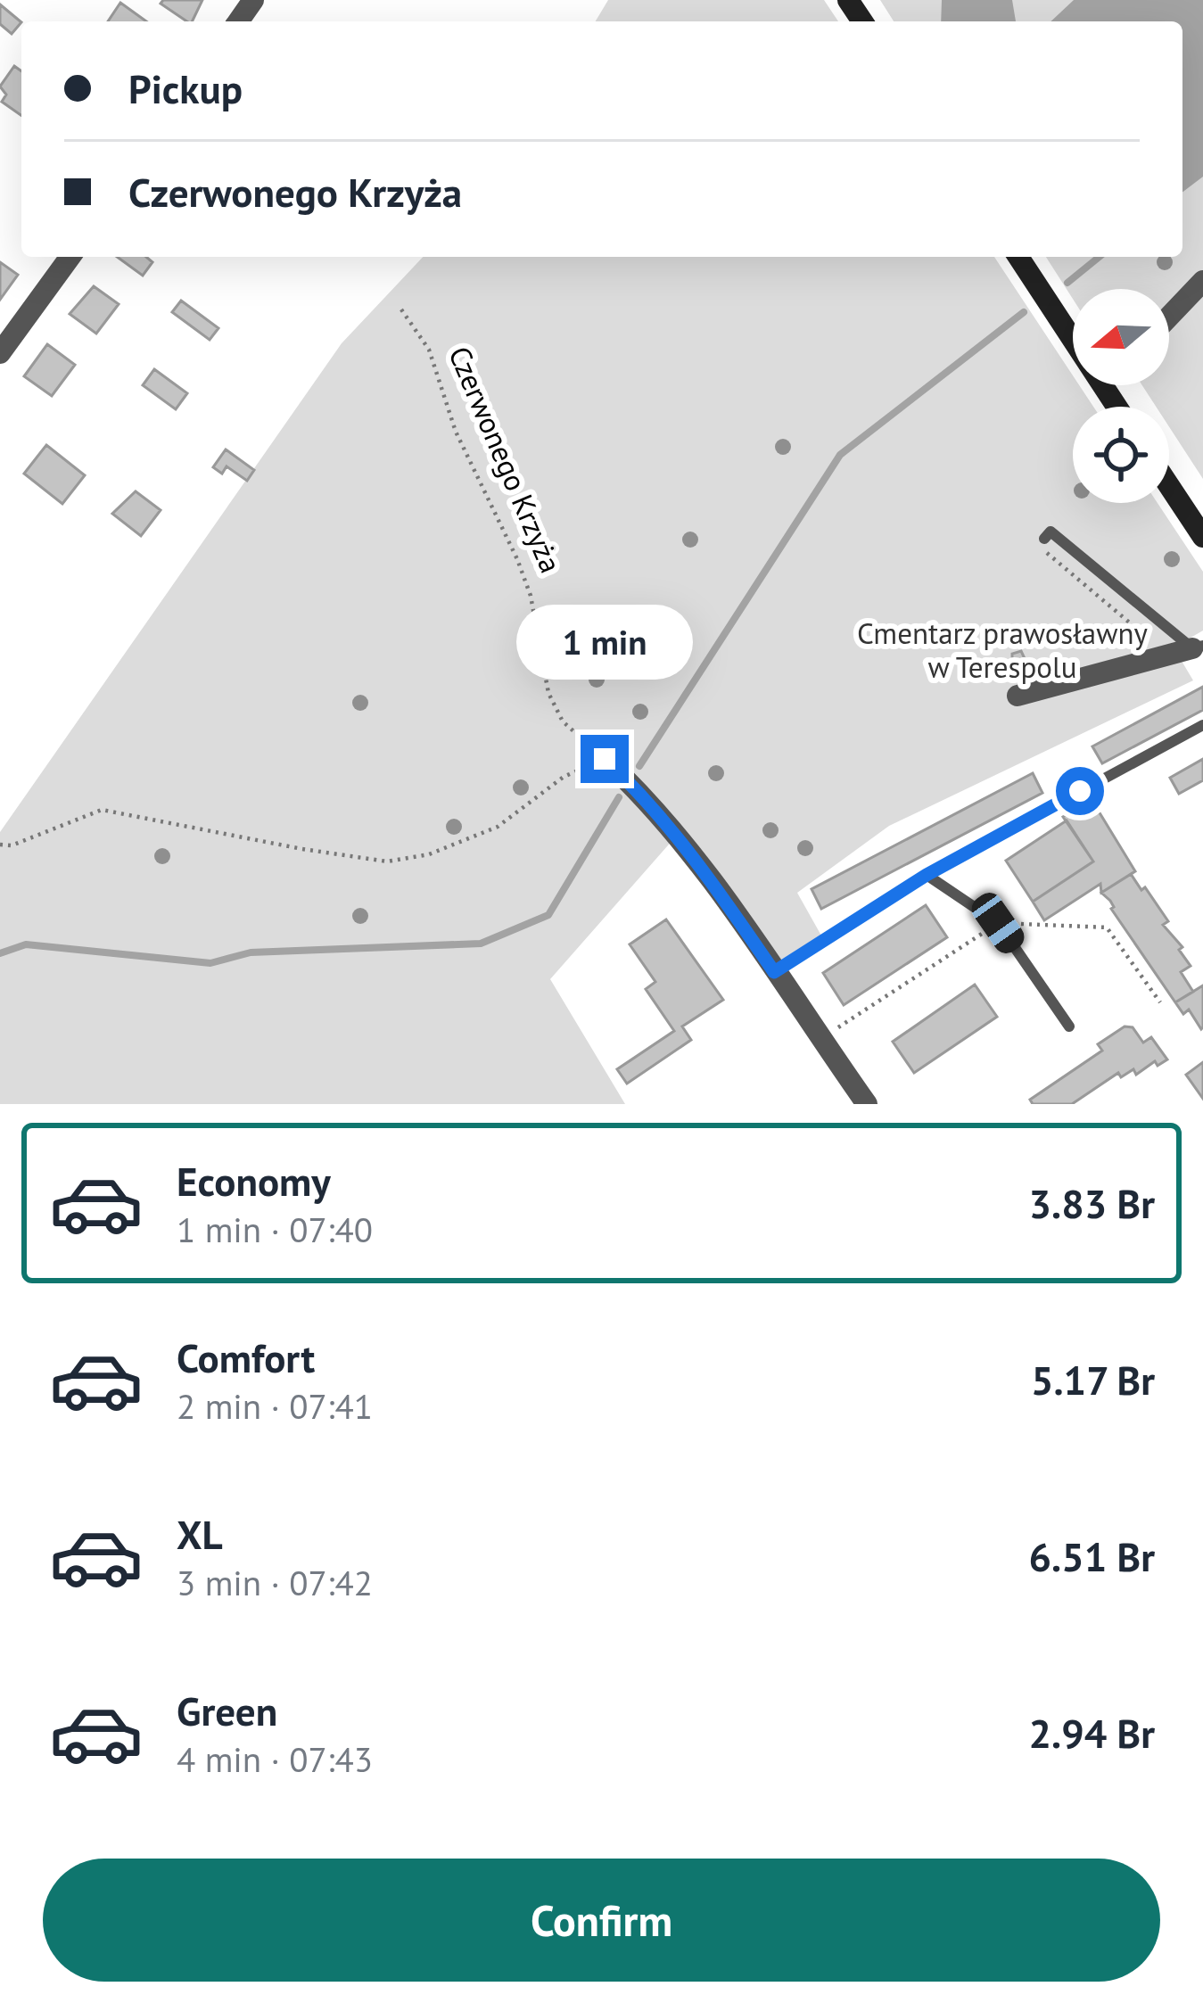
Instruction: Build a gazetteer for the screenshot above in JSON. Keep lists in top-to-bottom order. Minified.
{"streets":{"path":["Czerwonego Krzyża"]},"parks":["Cmentarz prawosławny w Terespolu"],"north":"left","page":{"banner":["Pickup","Czerwonego Krzyża"],"bubble":"1 min","list":[{"name":"Economy","note":"1 min · 07:40","value":"3.83 Br"},{"name":"Comfort","note":"2 min · 07:41","value":"5.17 Br"},{"name":"XL","note":"3 min · 07:42","value":"6.51 Br"},{"name":"Green","note":"4 min · 07:43","value":"2.94 Br"}],"buttons":"Confirm"}}
